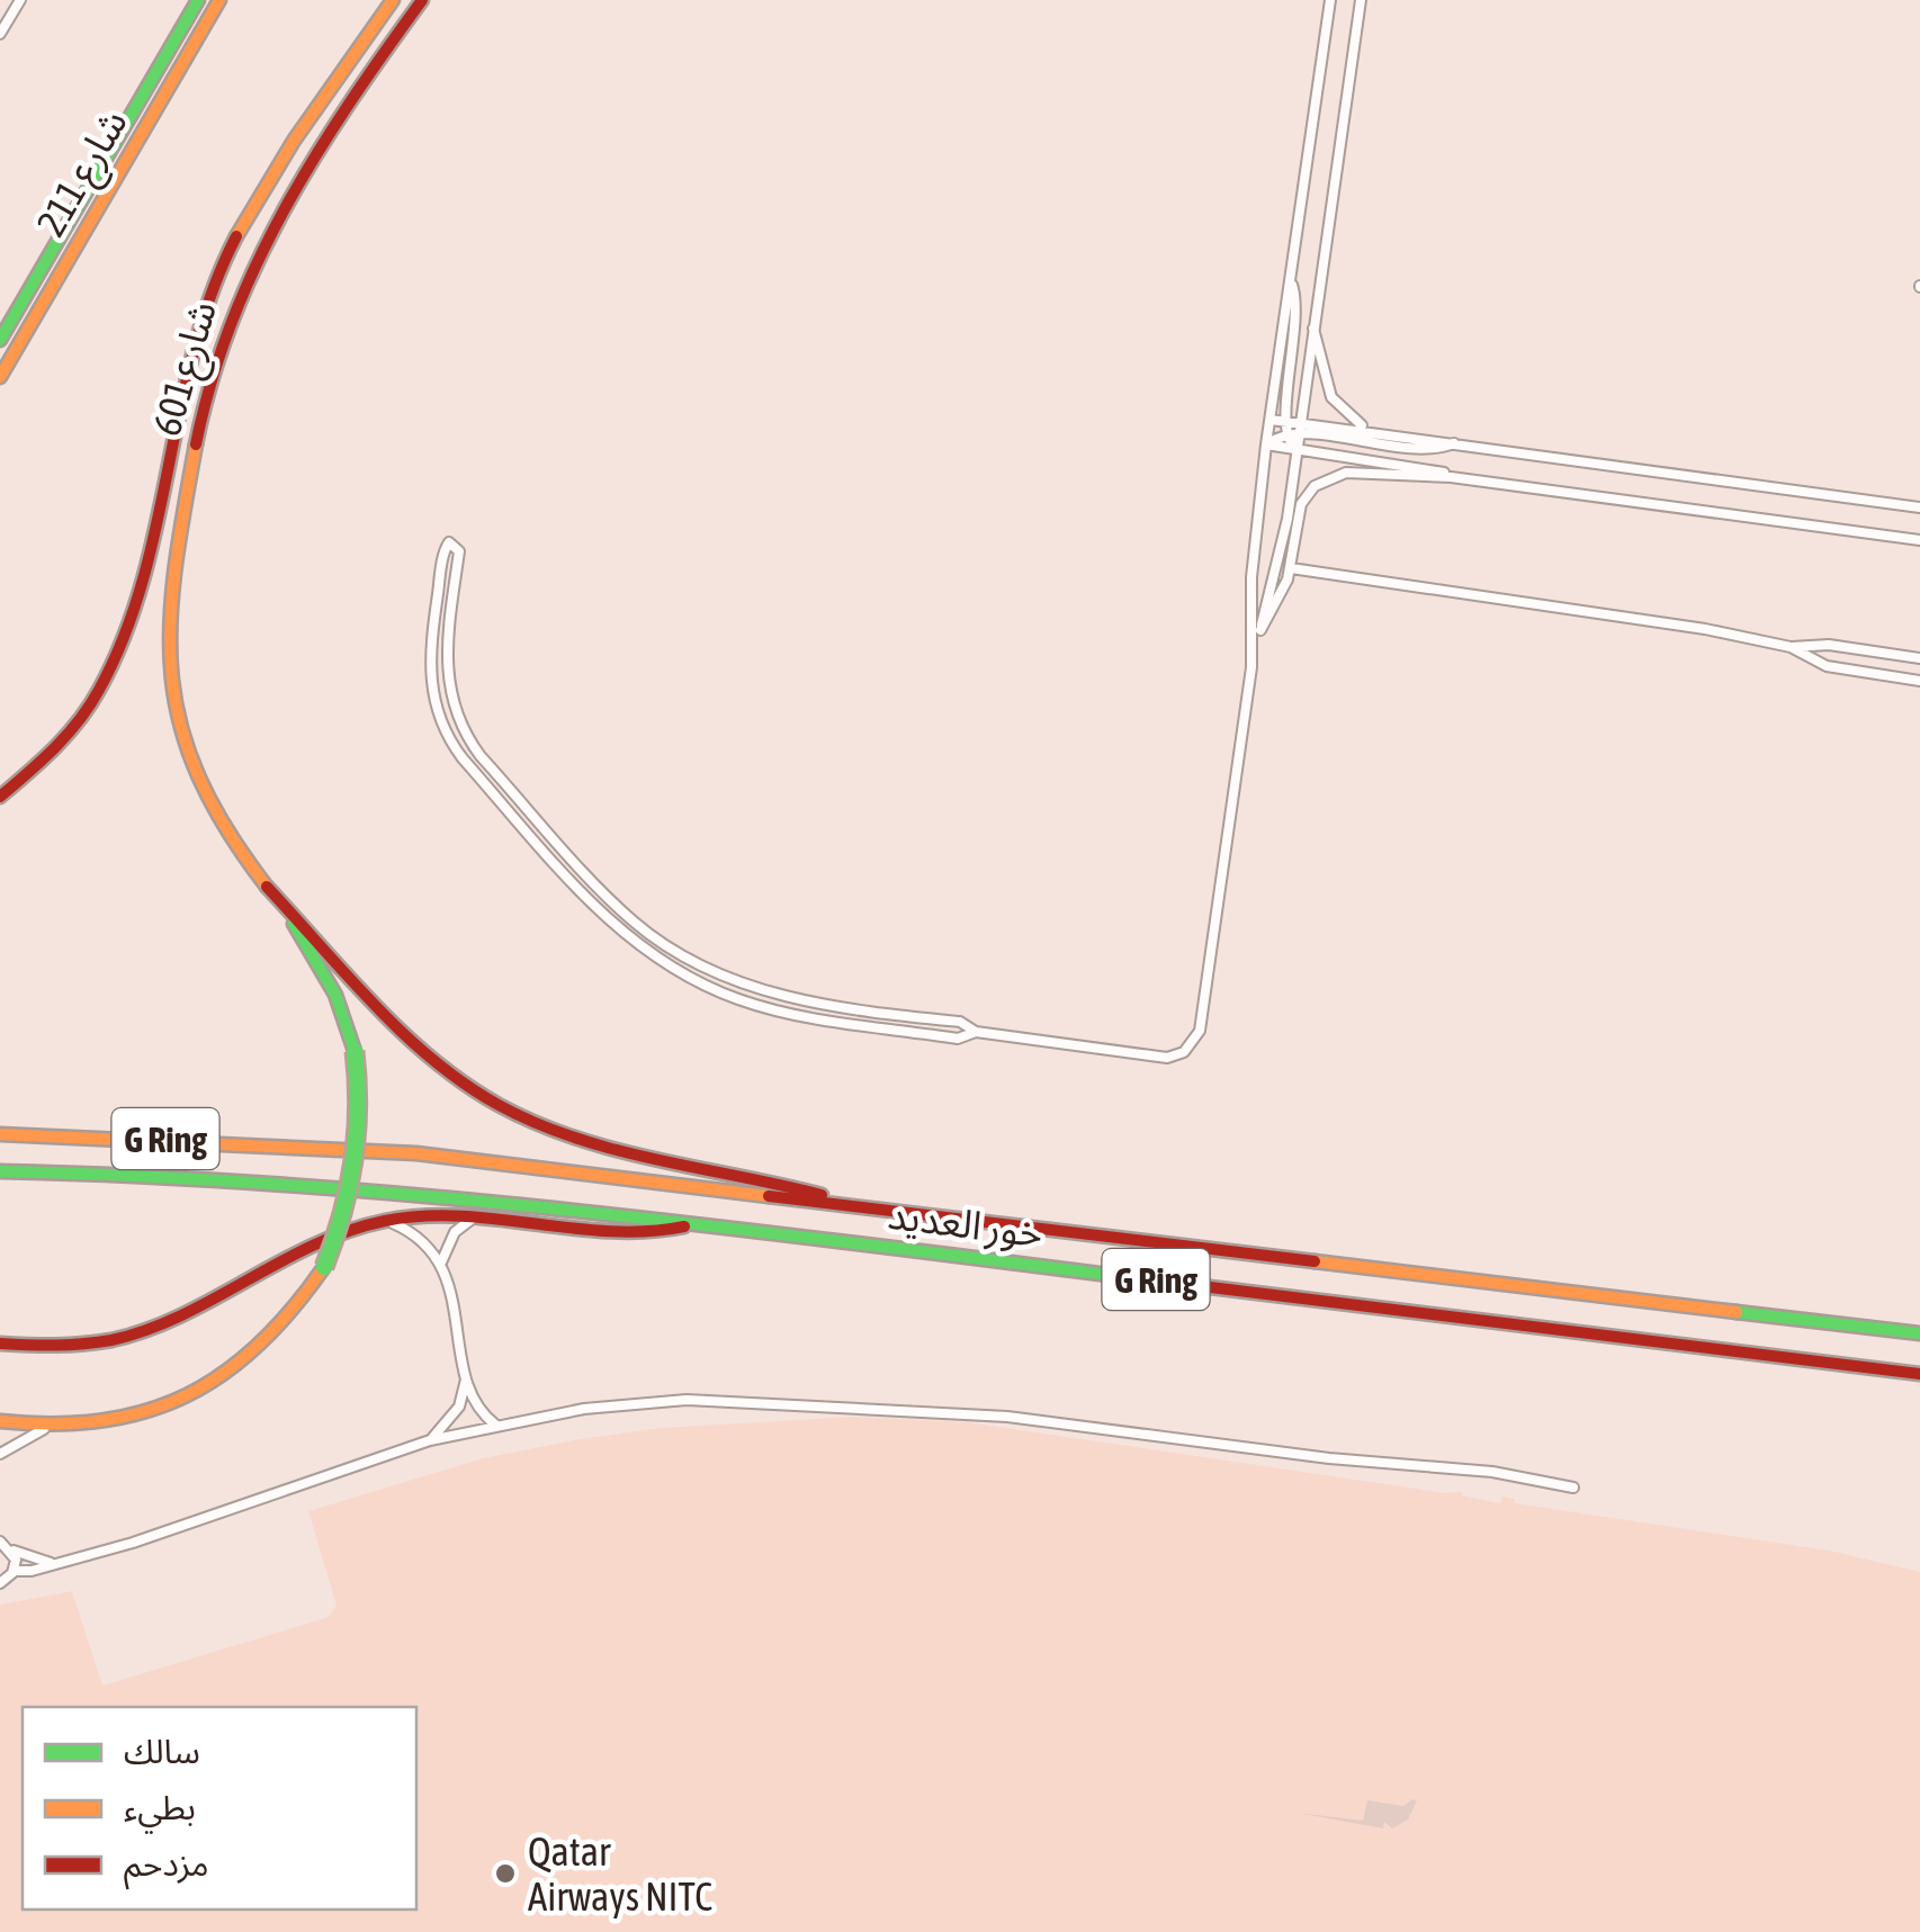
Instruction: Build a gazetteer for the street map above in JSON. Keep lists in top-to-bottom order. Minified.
{"streets":{"main road":["شارع 211","شارع 601","G Ring","خور العديد"]},"places":["Qatar Airways NITC"],"legend":["سالك","بطيء","مزدحم"]}
